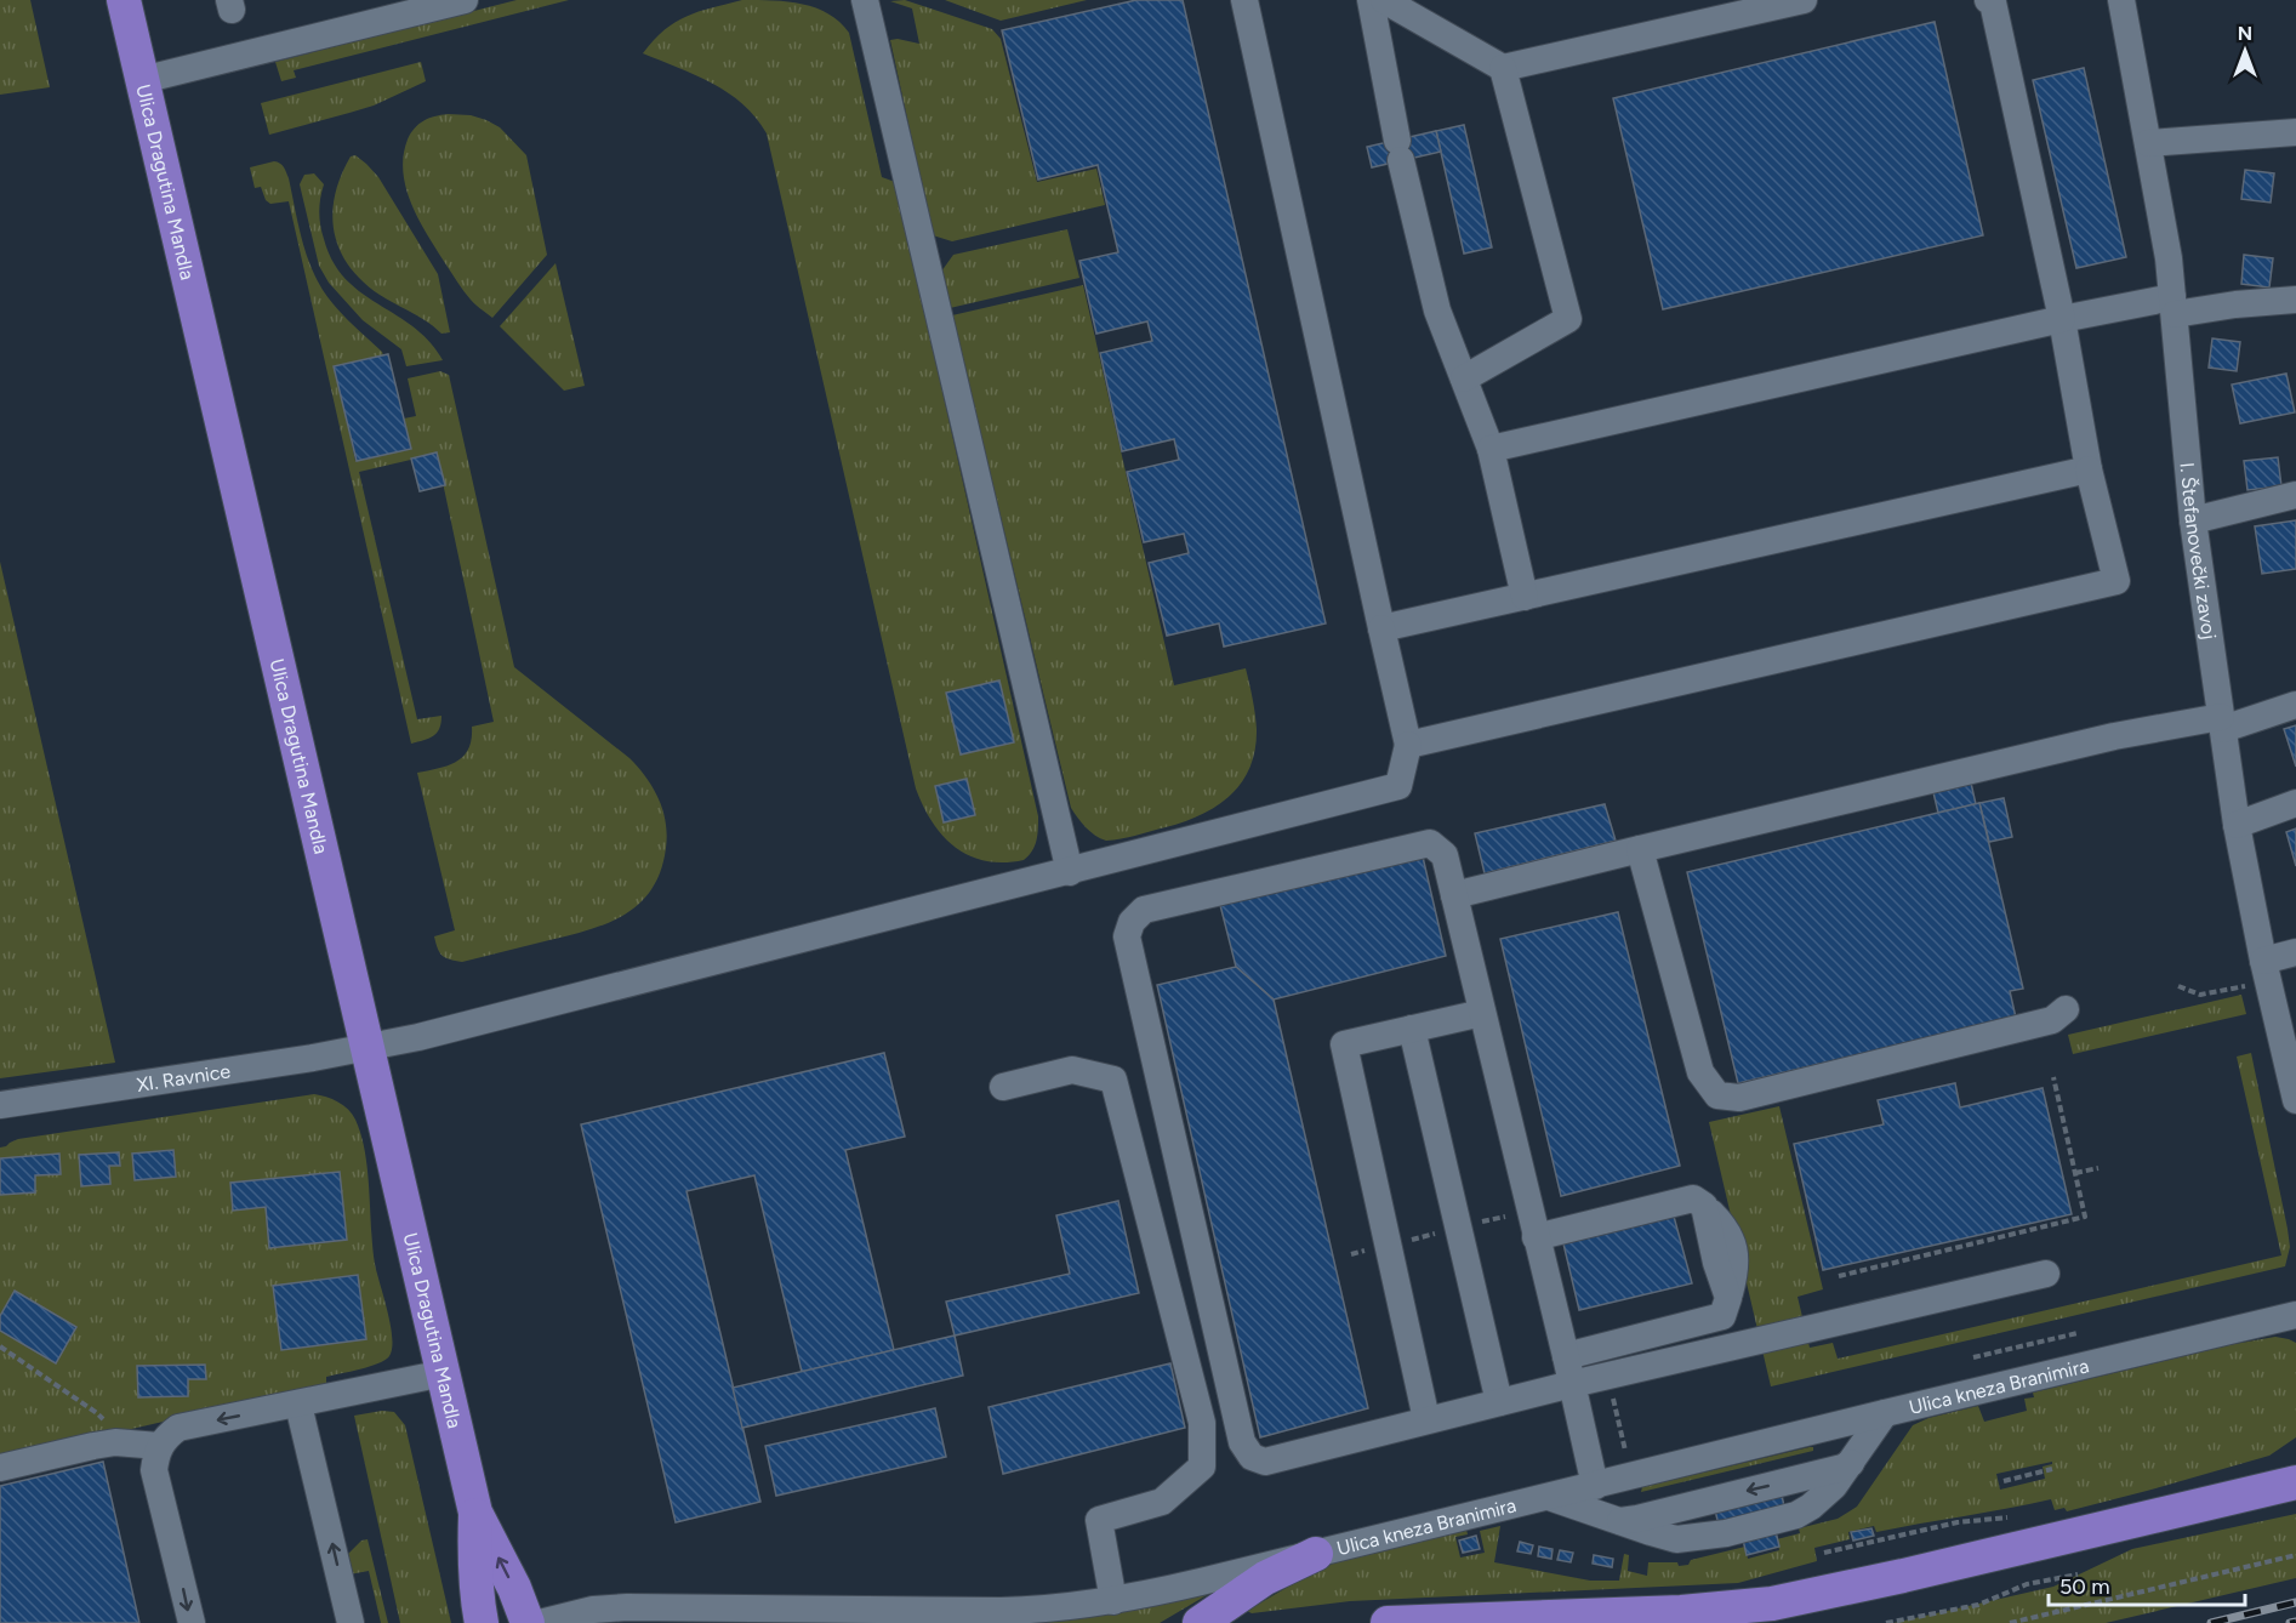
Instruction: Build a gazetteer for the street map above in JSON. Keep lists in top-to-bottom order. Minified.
{"streets":{"main road":["Ulica Dragutina Mandla"],"street":["I. Štefanovečki zavoj","XI. Ravnice","Ulica kneza Branimira"]},"crossings":[["Ulica Dragutina Mandla","XI. Ravnice"]],"scale_bar":"50 m","north":"top"}
